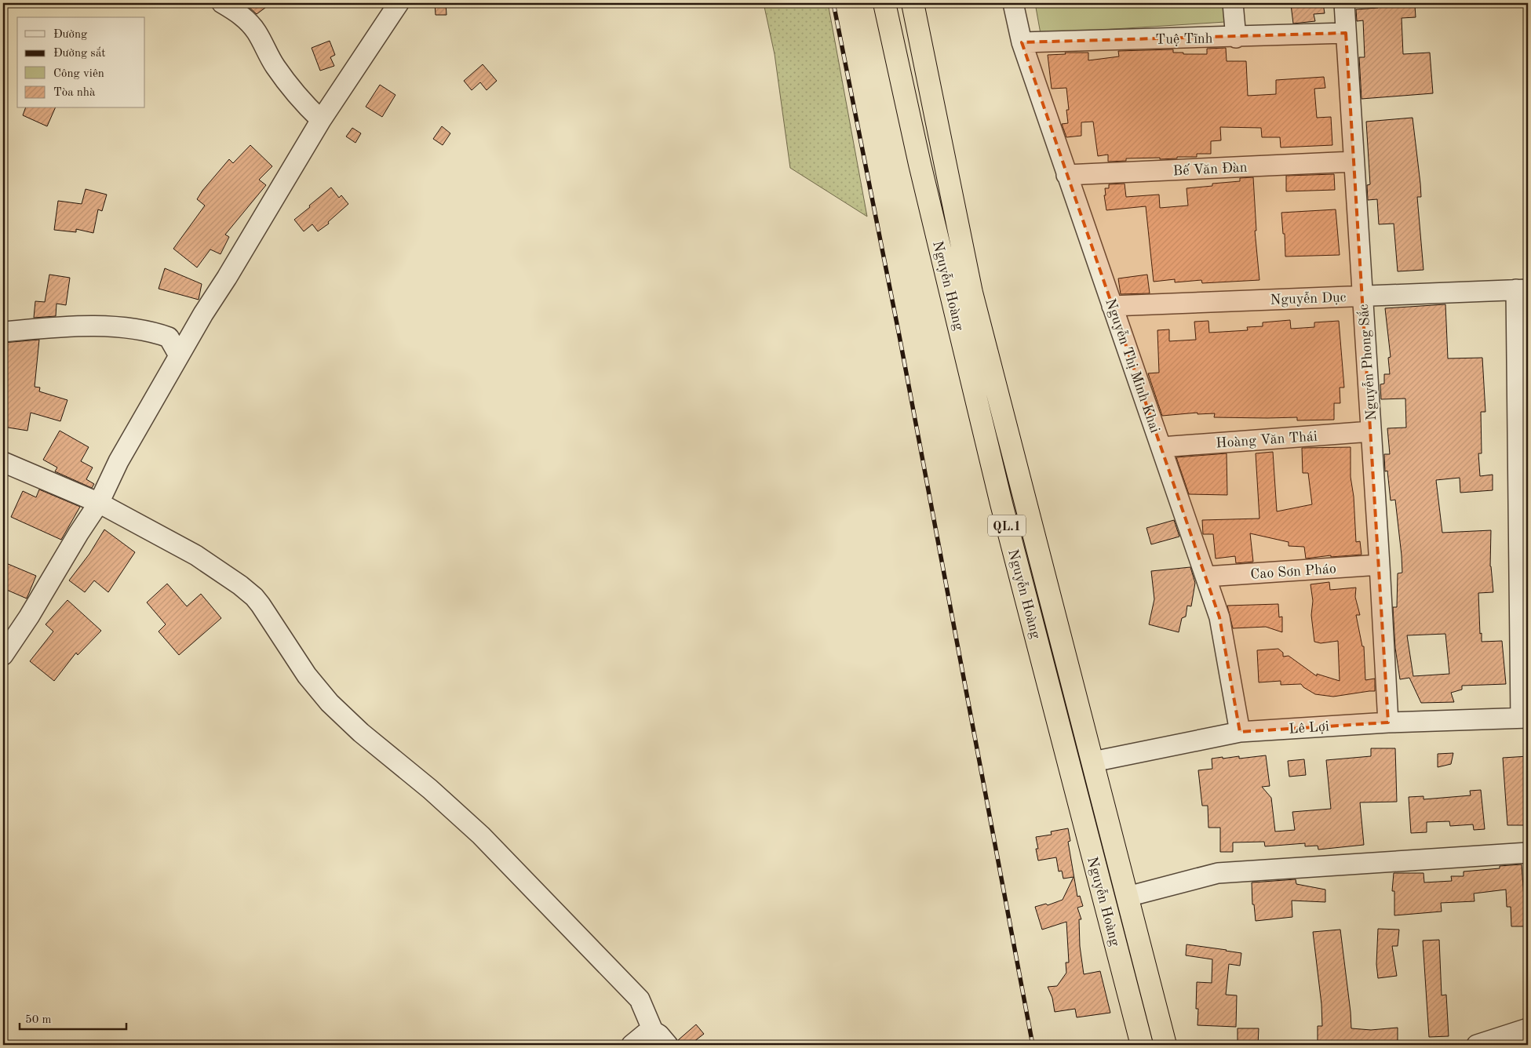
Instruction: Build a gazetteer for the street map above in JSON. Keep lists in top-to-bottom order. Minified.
{"streets":{"highway":["Nguyễn Hoàng","QL.1"],"street":["Tuệ Tĩnh","Bế Văn Đàn","Nguyễn Dục","Nguyễn Phong Sắc","Nguyễn Thị Minh Khai","Hoàng Văn Thái","Cao Sơn Pháo","Lê Lợi"]},"crossings":[["Tuệ Tĩnh","Nguyễn Phong Sắc"],["Tuệ Tĩnh","Nguyễn Thị Minh Khai"],["Bế Văn Đàn","Nguyễn Phong Sắc"],["Bế Văn Đàn","Nguyễn Thị Minh Khai"],["Nguyễn Hoàng","Lê Lợi"],["Nguyễn Dục","Nguyễn Phong Sắc"],["Nguyễn Dục","Nguyễn Thị Minh Khai"],["Nguyễn Phong Sắc","Hoàng Văn Thái"],["Nguyễn Phong Sắc","Cao Sơn Pháo"],["Nguyễn Phong Sắc","Lê Lợi"],["Nguyễn Thị Minh Khai","Hoàng Văn Thái"],["Nguyễn Thị Minh Khai","Cao Sơn Pháo"],["Nguyễn Thị Minh Khai","Lê Lợi"]],"legend":["Đường","Đường sắt","Công viên","Tòa nhà"],"scale_bar":"50 m"}
